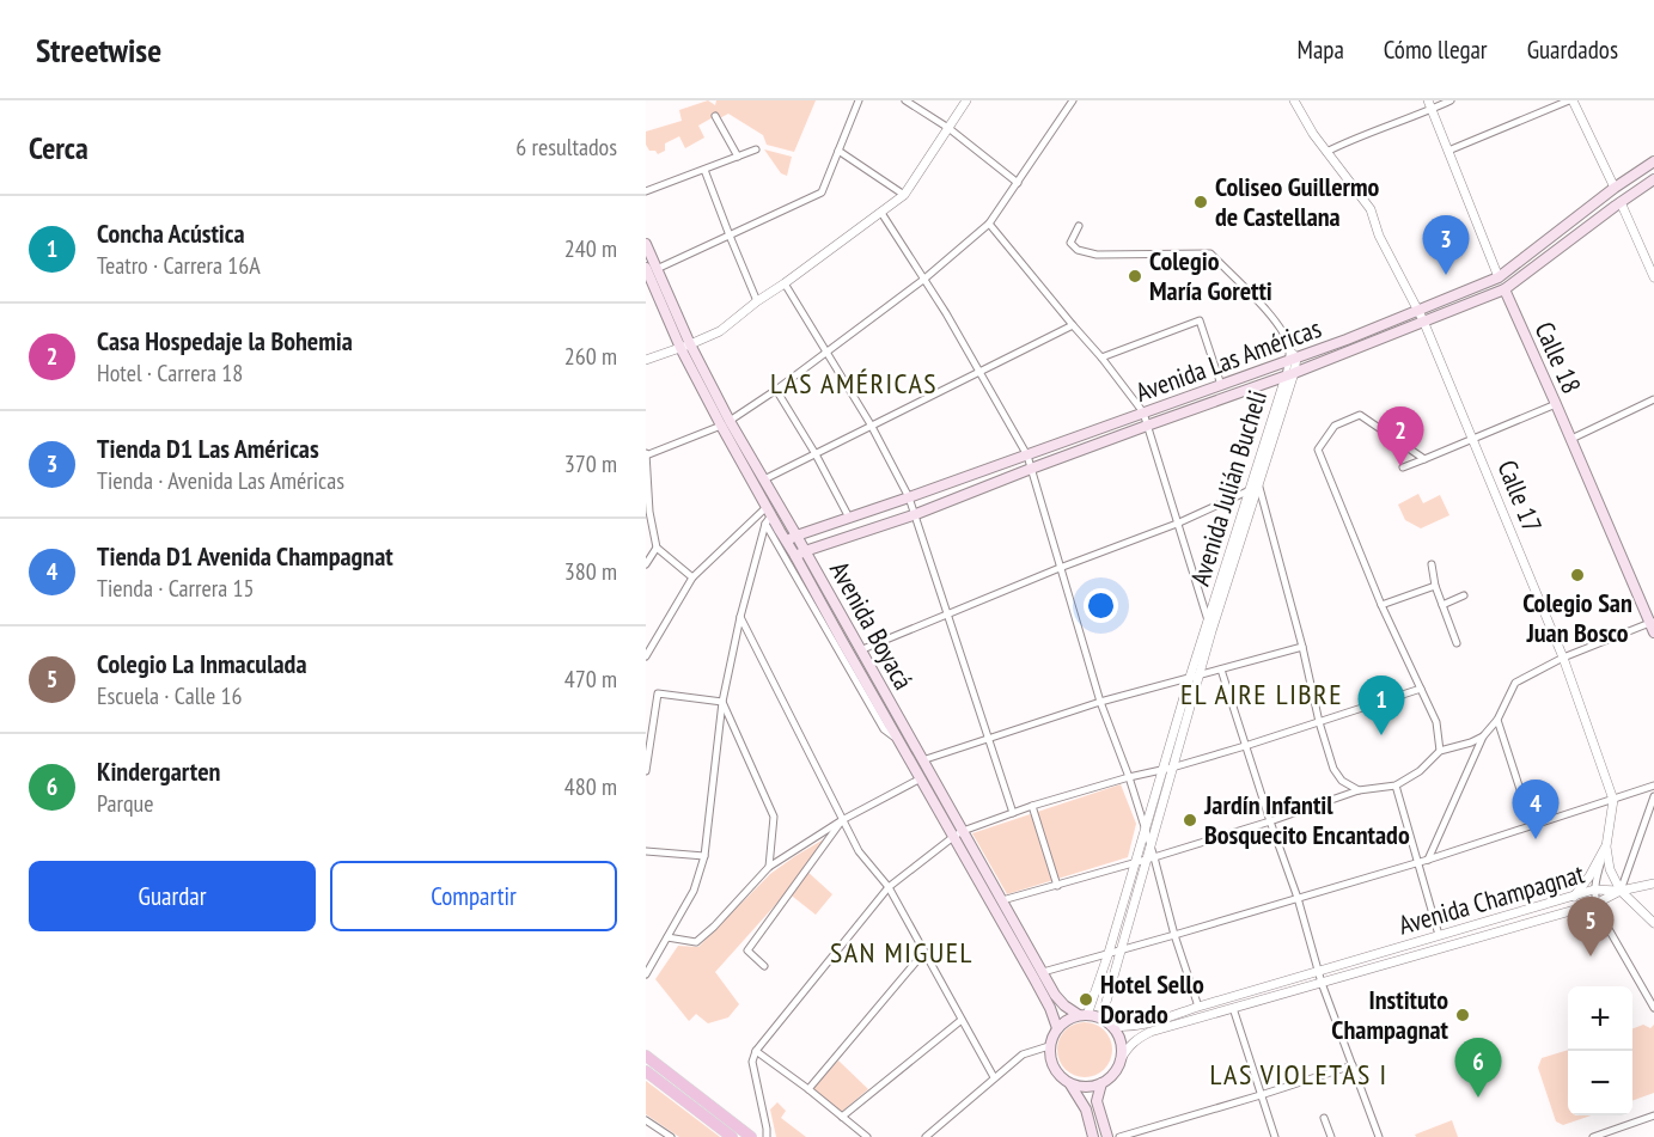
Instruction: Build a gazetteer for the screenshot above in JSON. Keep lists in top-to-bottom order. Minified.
{"streets":{"main road":["Calle 18","Avenida Las Américas","Avenida Boyacá"],"street":["Avenida Julián Bucheli","Calle 17","Avenida Champagnat"]},"crossings":[["Calle 18","Avenida Las Américas"],["Avenida Las Américas","Avenida Julián Bucheli"],["Avenida Las Américas","Calle 17"],["Avenida Las Américas","Avenida Boyacá"],["Avenida Julián Bucheli","Avenida Boyacá"],["Avenida Julián Bucheli","Avenida Champagnat"],["Calle 17","Avenida Champagnat"],["Avenida Boyacá","Avenida Champagnat"]],"districts":["LAS AMÉRICAS","EL AIRE LIBRE","SAN MIGUEL","LAS VIOLETAS I"],"places":["Coliseo Guillermo de Castellana","Colegio María Goretti","Colegio San Juan Bosco","Jardín Infantil Bosquecito Encantado","Hotel Sello Dorado","Instituto Champagnat"],"page":{"header":"Streetwise","nav":["Mapa","Cómo llegar","Guardados"],"heading":["Cerca","6 resultados"],"list":[{"mark":"1","name":"Concha Acústica","note":"Teatro · Carrera 16A","value":"240 m"},{"mark":"2","name":"Casa Hospedaje la Bohemia","note":"Hotel · Carrera 18","value":"260 m"},{"mark":"3","name":"Tienda D1 Las Américas","note":"Tienda · Avenida Las Américas","value":"370 m"},{"mark":"4","name":"Tienda D1 Avenida Champagnat","note":"Tienda · Carrera 15","value":"380 m"},{"mark":"5","name":"Colegio La Inmaculada","note":"Escuela · Calle 16","value":"470 m"},{"mark":"6","name":"Kindergarten","note":"Parque","value":"480 m"}],"pins":["3","2","1","4","5","6"],"buttons":["Guardar","Compartir"],"map_buttons":["+","−"]}}
